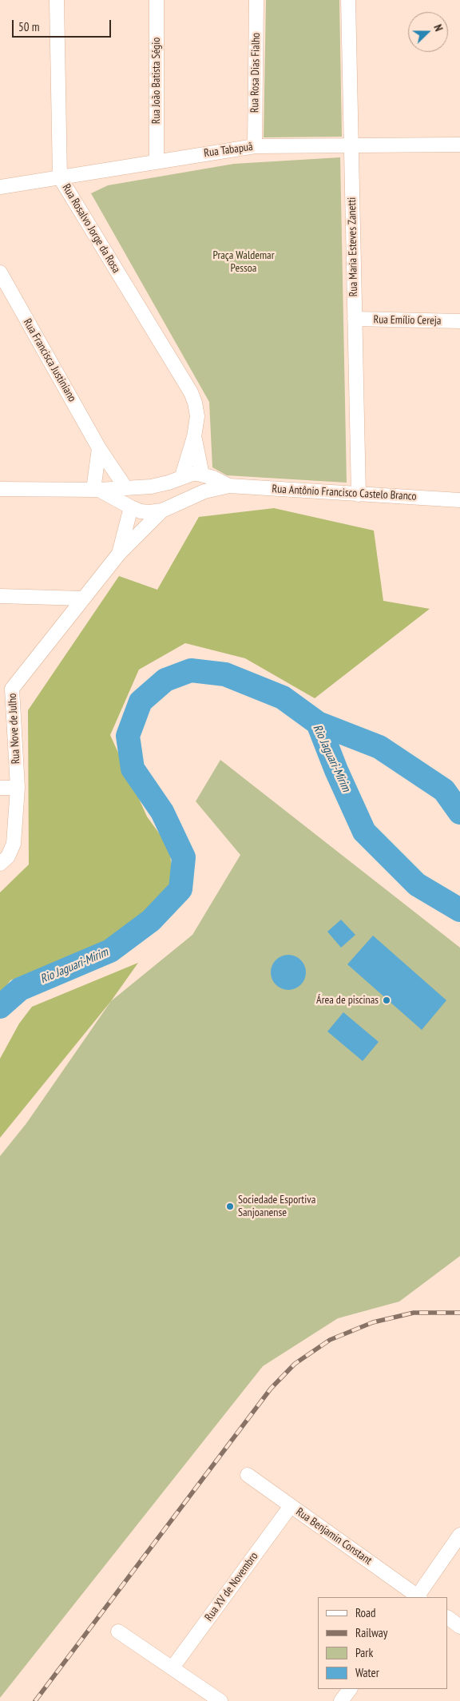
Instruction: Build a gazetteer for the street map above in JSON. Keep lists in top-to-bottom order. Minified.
{"streets":{"street":["Rua Rosa Dias Fialho","Rua João Batista Ségio","Rua Tabapuã","Rua Rosalvo Jorge da Rosa","Rua Maria Esteves Zanetti","Rua Emílio Cereja","Rua Francisca Justiniano","Rua Antônio Francisco Castelo Branco","Rua Nove de Julho","Rua Benjamin Constant","Rua XV de Novembro"]},"crossings":[["Rua Rosa Dias Fialho","Rua Tabapuã"],["Rua João Batista Ségio","Rua Tabapuã"],["Rua Tabapuã","Rua Rosalvo Jorge da Rosa"],["Rua Tabapuã","Rua Maria Esteves Zanetti"],["Rua Rosalvo Jorge da Rosa","Rua Antônio Francisco Castelo Branco"],["Rua Maria Esteves Zanetti","Rua Emílio Cereja"],["Rua Maria Esteves Zanetti","Rua Antônio Francisco Castelo Branco"],["Rua Francisca Justiniano","Rua Antônio Francisco Castelo Branco"],["Rua Antônio Francisco Castelo Branco","Rua Nove de Julho"],["Rua Benjamin Constant","Rua XV de Novembro"]],"water":["Rio Jaguari-Mirim"],"parks":["Praça Waldemar Pessoa"],"places":["Área de piscinas","Sociedade Esportiva Sanjoanense"],"legend":["Road","Railway","Park","Water"],"scale_bar":"50 m","north":"right"}
